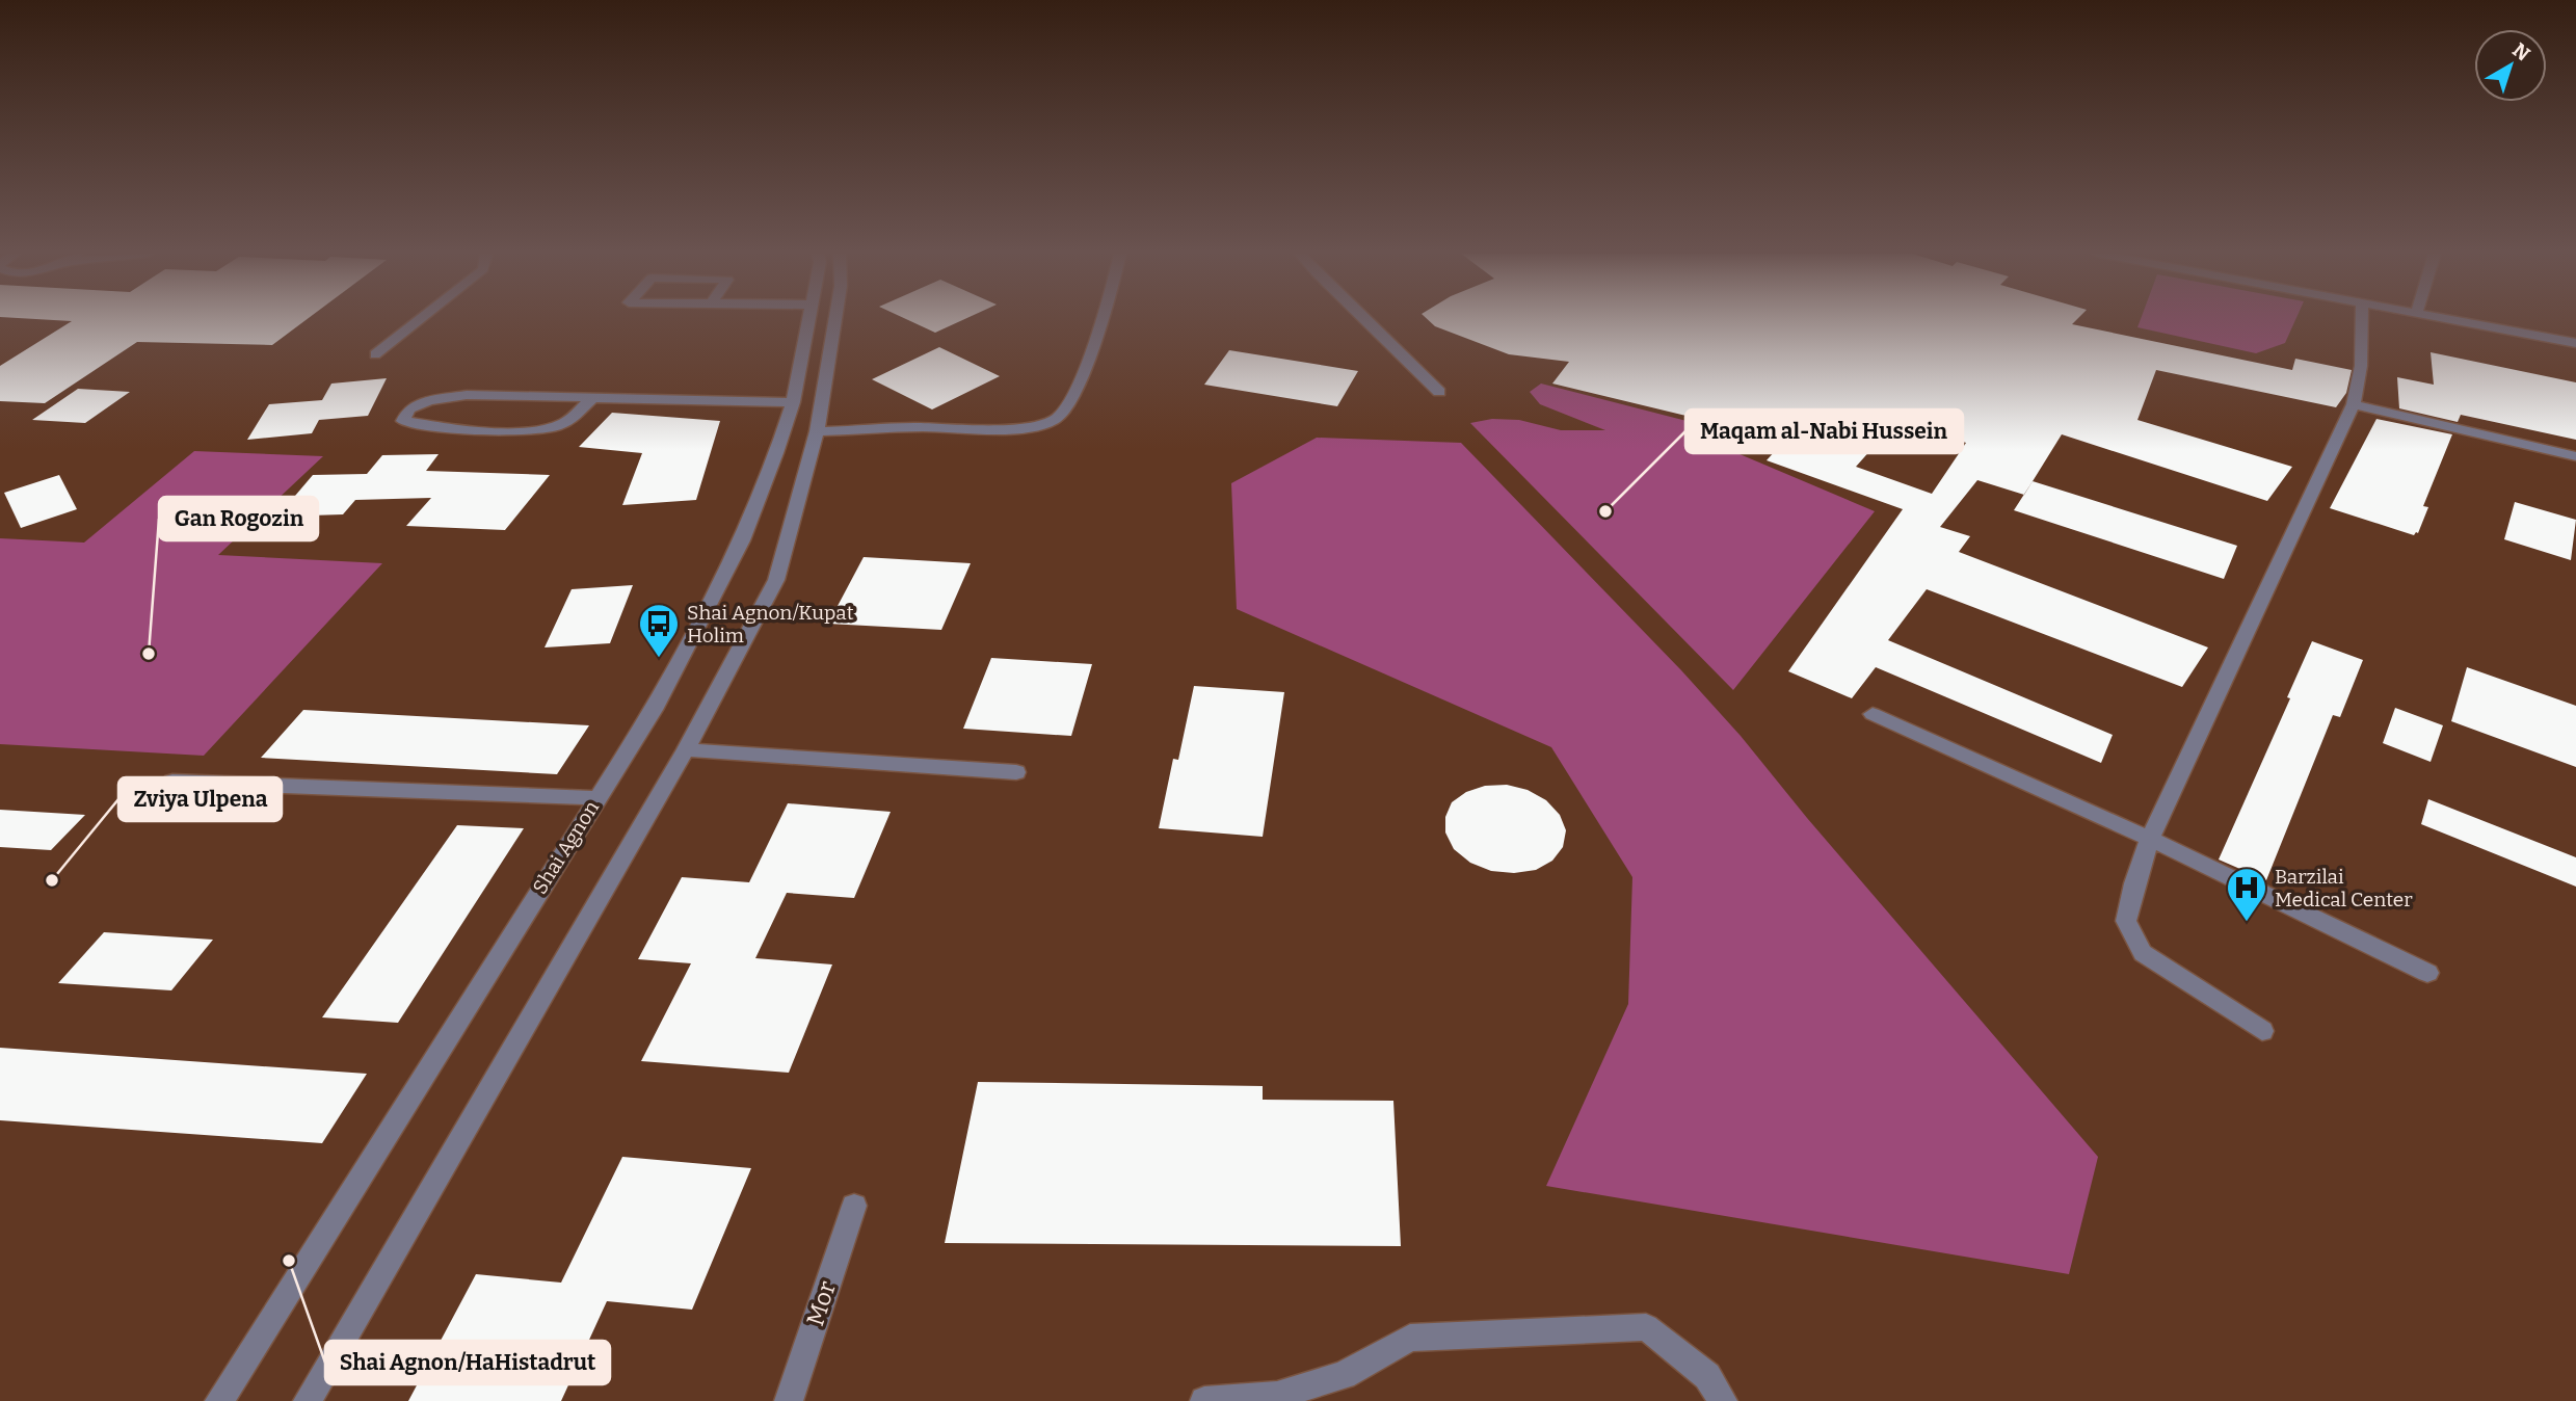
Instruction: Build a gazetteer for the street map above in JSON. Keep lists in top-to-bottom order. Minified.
{"streets":{"street":["Shai Agnon","Mor"]},"places":{"other":["Maqam al-Nabi Hussein","Gan Rogozin","Zviya Ulpena","Shai Agnon/HaHistadrut"],"bus stop":["Shai Agnon/Kupat Holim"],"hospital":["Barzilai Medical Center"]},"north":"top right"}
